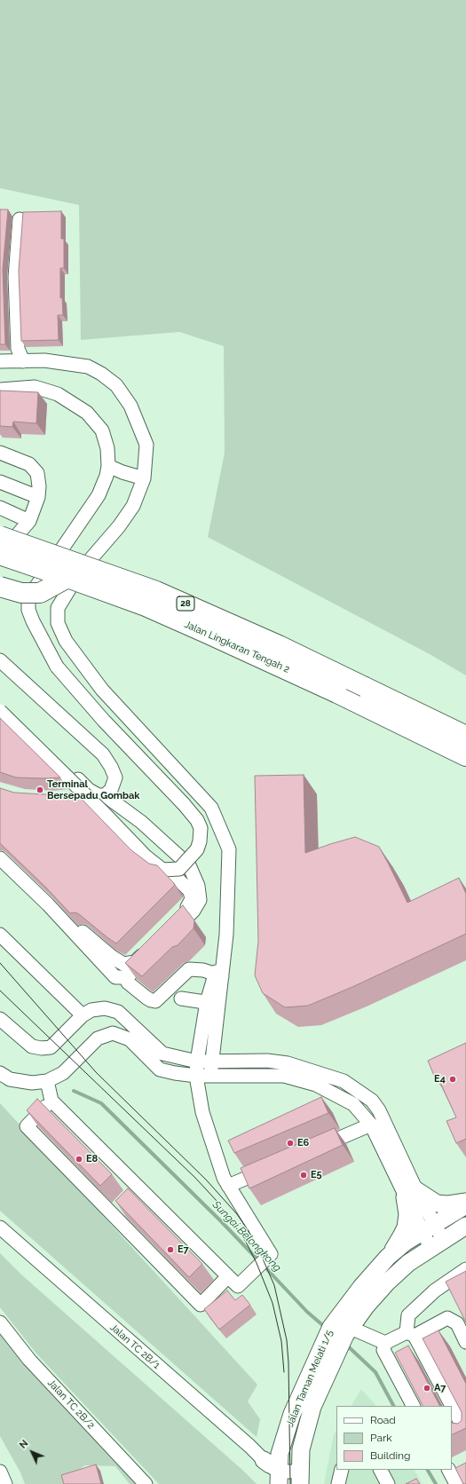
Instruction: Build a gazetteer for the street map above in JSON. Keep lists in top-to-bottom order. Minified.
{"streets":{"highway":["28","Jalan Lingkaran Tengah 2"],"main road":["Jalan Taman Melati 1/5"],"street":["Jalan TC 2B/1","Jalan TC 2B/2"]},"crossings":[["Jalan TC 2B/1","Jalan Taman Melati 1/5"]],"water":["Sungai Belongkong"],"places":["Terminal Bersepadu Gombak","E4","E6","E8","E5","E7","A7"],"legend":["Road","Park","Building"],"north":"top left"}
